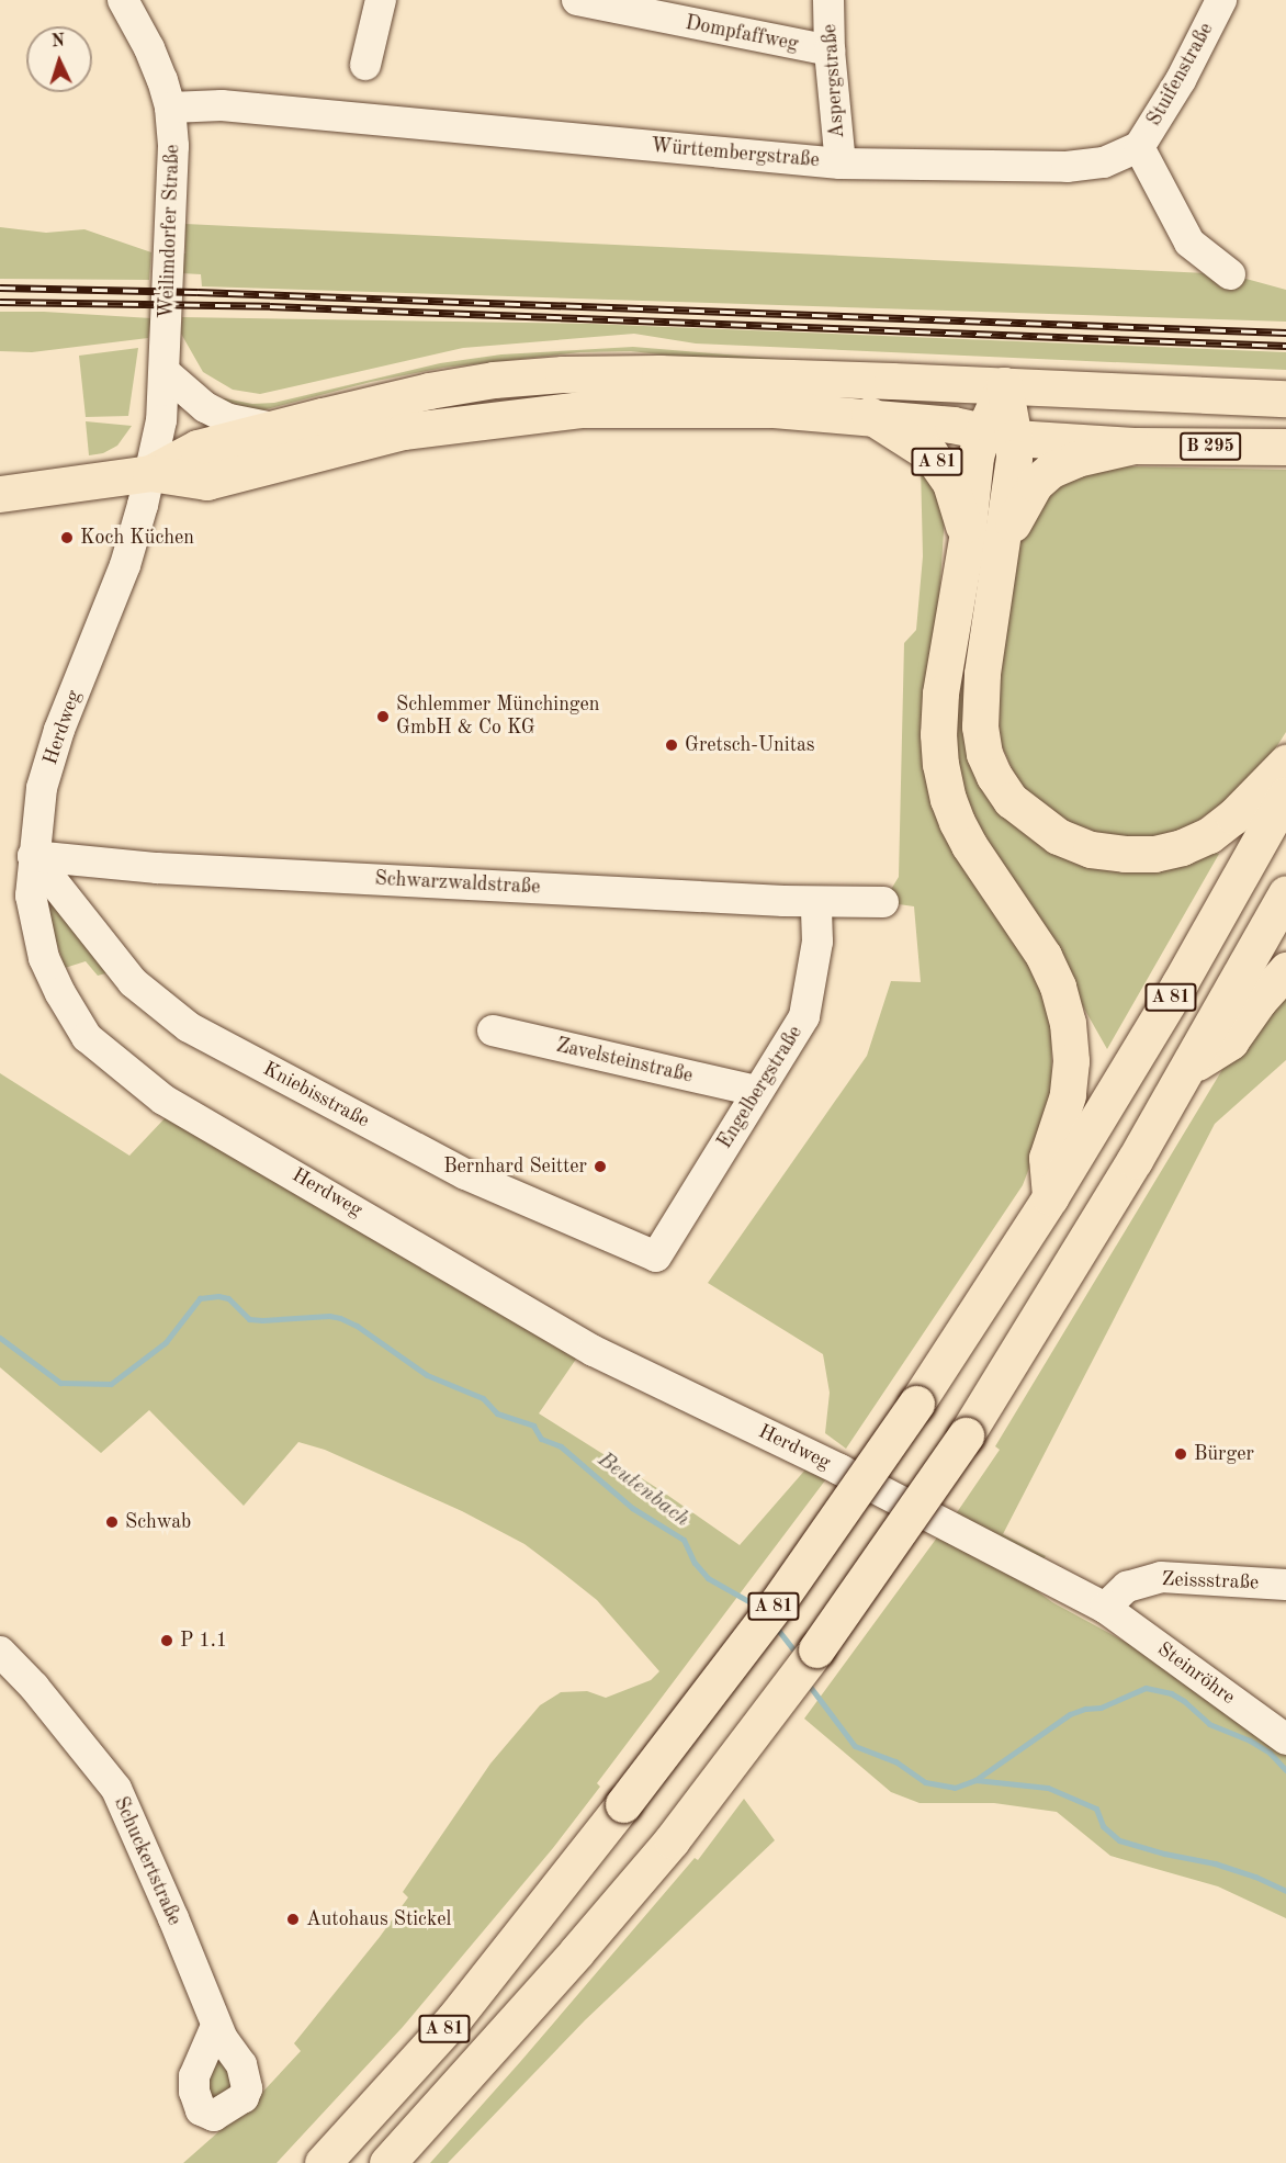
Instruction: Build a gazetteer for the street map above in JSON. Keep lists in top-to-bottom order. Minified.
{"streets":{"main road":["B 295","A 81"],"street":["Dompfaffweg","Stuifenstraße","Aspergstraße","Württembergstraße","Weilimdorfer Straße","Herdweg","Schwarzwaldstraße","Zavelsteinstraße","Engelbergstraße","Kniebisstraße","Zeissstraße","Steinröhre","Schuckertstraße"]},"crossings":[["Dompfaffweg","Aspergstraße"],["Stuifenstraße","Württembergstraße"],["Aspergstraße","Württembergstraße"],["Württembergstraße","Weilimdorfer Straße"],["Weilimdorfer Straße","Herdweg"],["B 295","A 81"],["Herdweg","Schwarzwaldstraße"],["Herdweg","Kniebisstraße"],["Herdweg","Zeissstraße"],["Herdweg","Steinröhre"],["Schwarzwaldstraße","Engelbergstraße"],["Schwarzwaldstraße","Kniebisstraße"],["Zavelsteinstraße","Engelbergstraße"],["Engelbergstraße","Kniebisstraße"],["Zeissstraße","Steinröhre"]],"water":["Beutenbach"],"places":["Koch Küchen","Schlemmer Münchingen GmbH & Co KG","Gretsch-Unitas","Bernhard Seitter","Bürger","Schwab","P 1.1","Autohaus Stickel"],"north":"top"}
